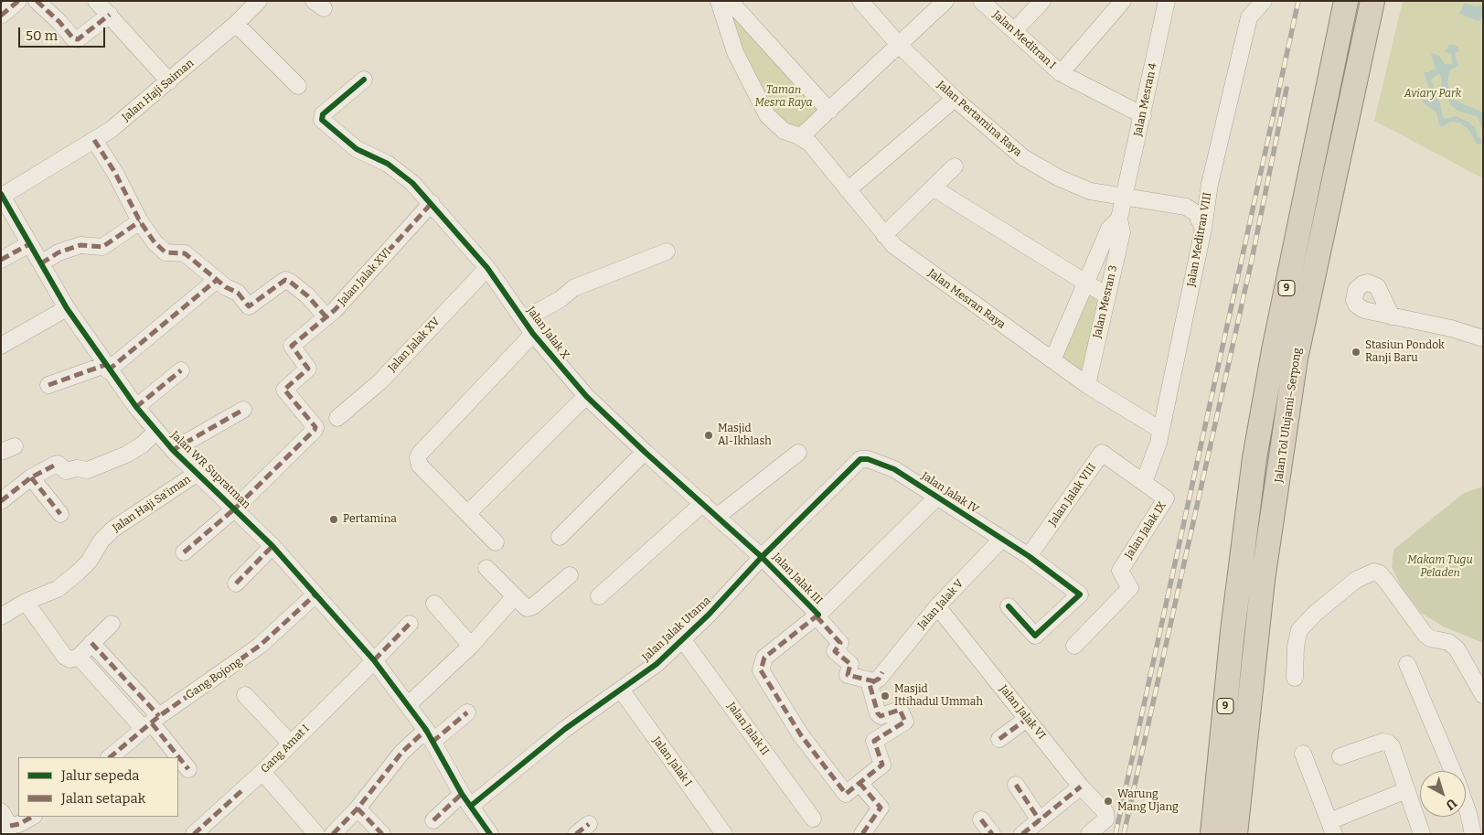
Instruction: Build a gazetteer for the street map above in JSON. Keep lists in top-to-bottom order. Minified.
{"streets":{"highway":["9","Jalan Tol Ulujami–Serpong"],"street":["Jalan Meditran I","Jalan Haji Saiman","Jalan Mesran 4","Jalan Pertamina Raya","Jalan Meditran VIII","Jalan Jalak XVI","Jalan Mesran Raya","Jalan Mesran 3","Jalan Jalak X","Jalan Jalak XV","Jalan WR Supratman","Jalan Jalak IV","Jalan Jalak VIII","Jalan Haji Sa'iman","Jalan Jalak IX","Jalan Jalak III","Jalan Jalak V","Jalan Jalak Utama","Gang Bojong","Jalan Jalak VI","Jalan Jalak II","Gang Amat I","Jalan Jalak I"]},"crossings":[["Jalan Meditran I","Jalan Mesran 4"],["Jalan Haji Saiman","Jalan WR Supratman"],["Jalan Mesran 4","Jalan Pertamina Raya"],["Jalan Mesran 4","Jalan Mesran 3"],["Jalan Pertamina Raya","Jalan Meditran VIII"],["Jalan Pertamina Raya","Jalan Mesran 3"],["Jalan Meditran VIII","Jalan Mesran Raya"],["Jalan Meditran VIII","Jalan Jalak VIII"],["Jalan Meditran VIII","Jalan Jalak IX"],["Jalan Jalak XVI","Jalan Jalak X"],["Jalan Jalak XVI","Jalan WR Supratman"],["Jalan Mesran Raya","Jalan Mesran 3"],["Jalan Jalak X","Jalan Jalak XV"],["Jalan Jalak X","Jalan Jalak III"],["Jalan Jalak X","Jalan Jalak Utama"],["Jalan WR Supratman","Jalan Haji Sa'iman"],["Jalan WR Supratman","Jalan Jalak Utama"],["Jalan WR Supratman","Gang Bojong"],["Jalan WR Supratman","Gang Amat I"],["Jalan Jalak IV","Jalan Jalak VIII"],["Jalan Jalak IV","Jalan Jalak III"],["Jalan Jalak IV","Jalan Jalak V"],["Jalan Jalak IV","Jalan Jalak Utama"],["Jalan Jalak VIII","Jalan Jalak IX"],["Jalan Jalak III","Jalan Jalak Utama"],["Jalan Jalak V","Jalan Jalak VI"],["Jalan Jalak Utama","Jalan Jalak II"],["Jalan Jalak Utama","Jalan Jalak I"]],"parks":["Taman Mesra Raya","Aviary Park","Makam Tugu Peladen"],"places":["Stasiun Pondok Ranji Baru","Masjid Al-Ikhlash","Pertamina","Masjid Ittihadul Ummah","Warung Mang Ujang"],"legend":["Jalur sepeda","Jalan setapak"],"scale_bar":"50 m","north":"bottom right"}
